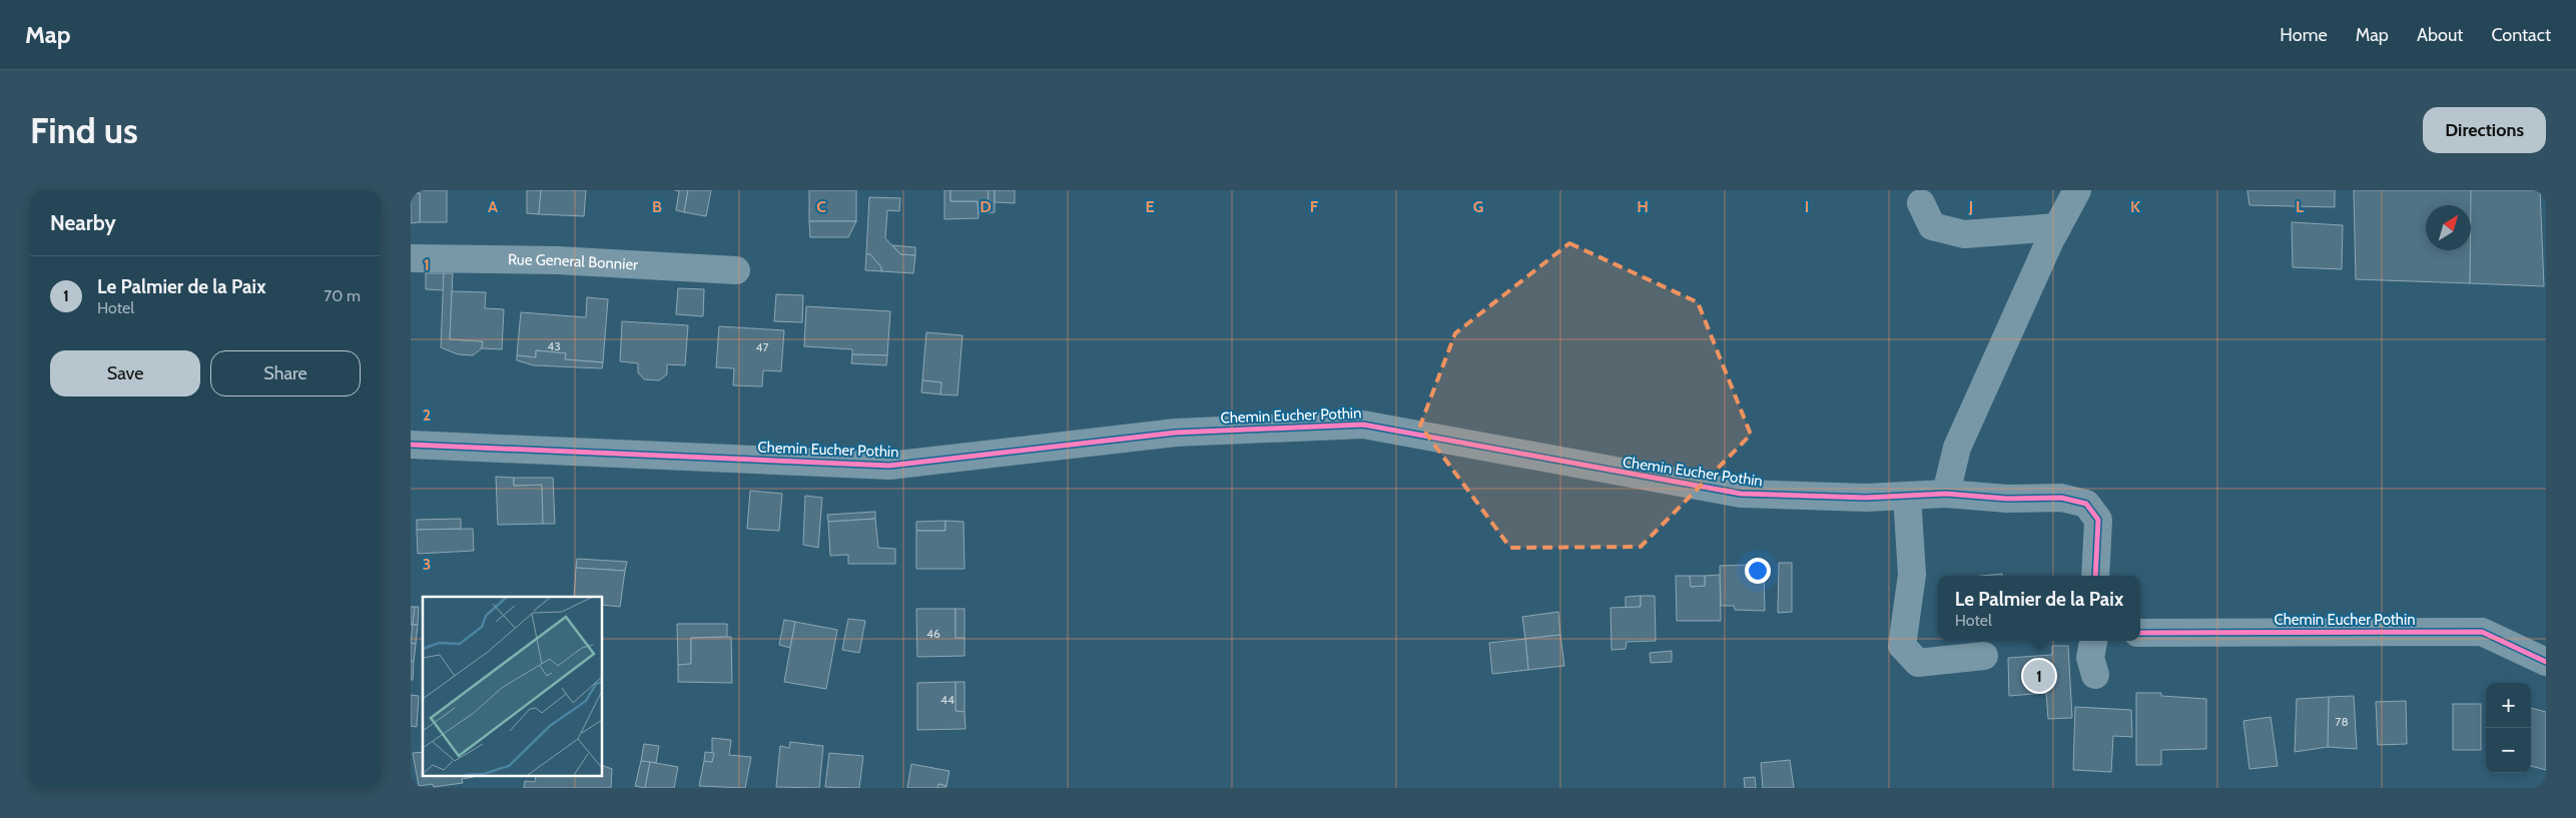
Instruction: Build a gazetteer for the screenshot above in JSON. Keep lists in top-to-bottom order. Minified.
{"streets":{"street":["Rue General Bonnier","Chemin Eucher Pothin"]},"house_numbers":["43","47","46","44","78"],"north":"top right","page":{"header":"Map","nav":["Home","Map","About","Contact"],"buttons":["Directions",["Save","Share"]],"title":"Find us","heading":"Nearby","list":[{"mark":"1","name":"Le Palmier de la Paix","note":"Hotel","value":"70 m"}],"popup":["Le Palmier de la Paix","Hotel"],"pins":"1","map_buttons":["+","−"]},"grid":{"columns":["A","B","C","D","E","F","G","H","I","J","K","L"],"rows":["1","2","3"]}}
